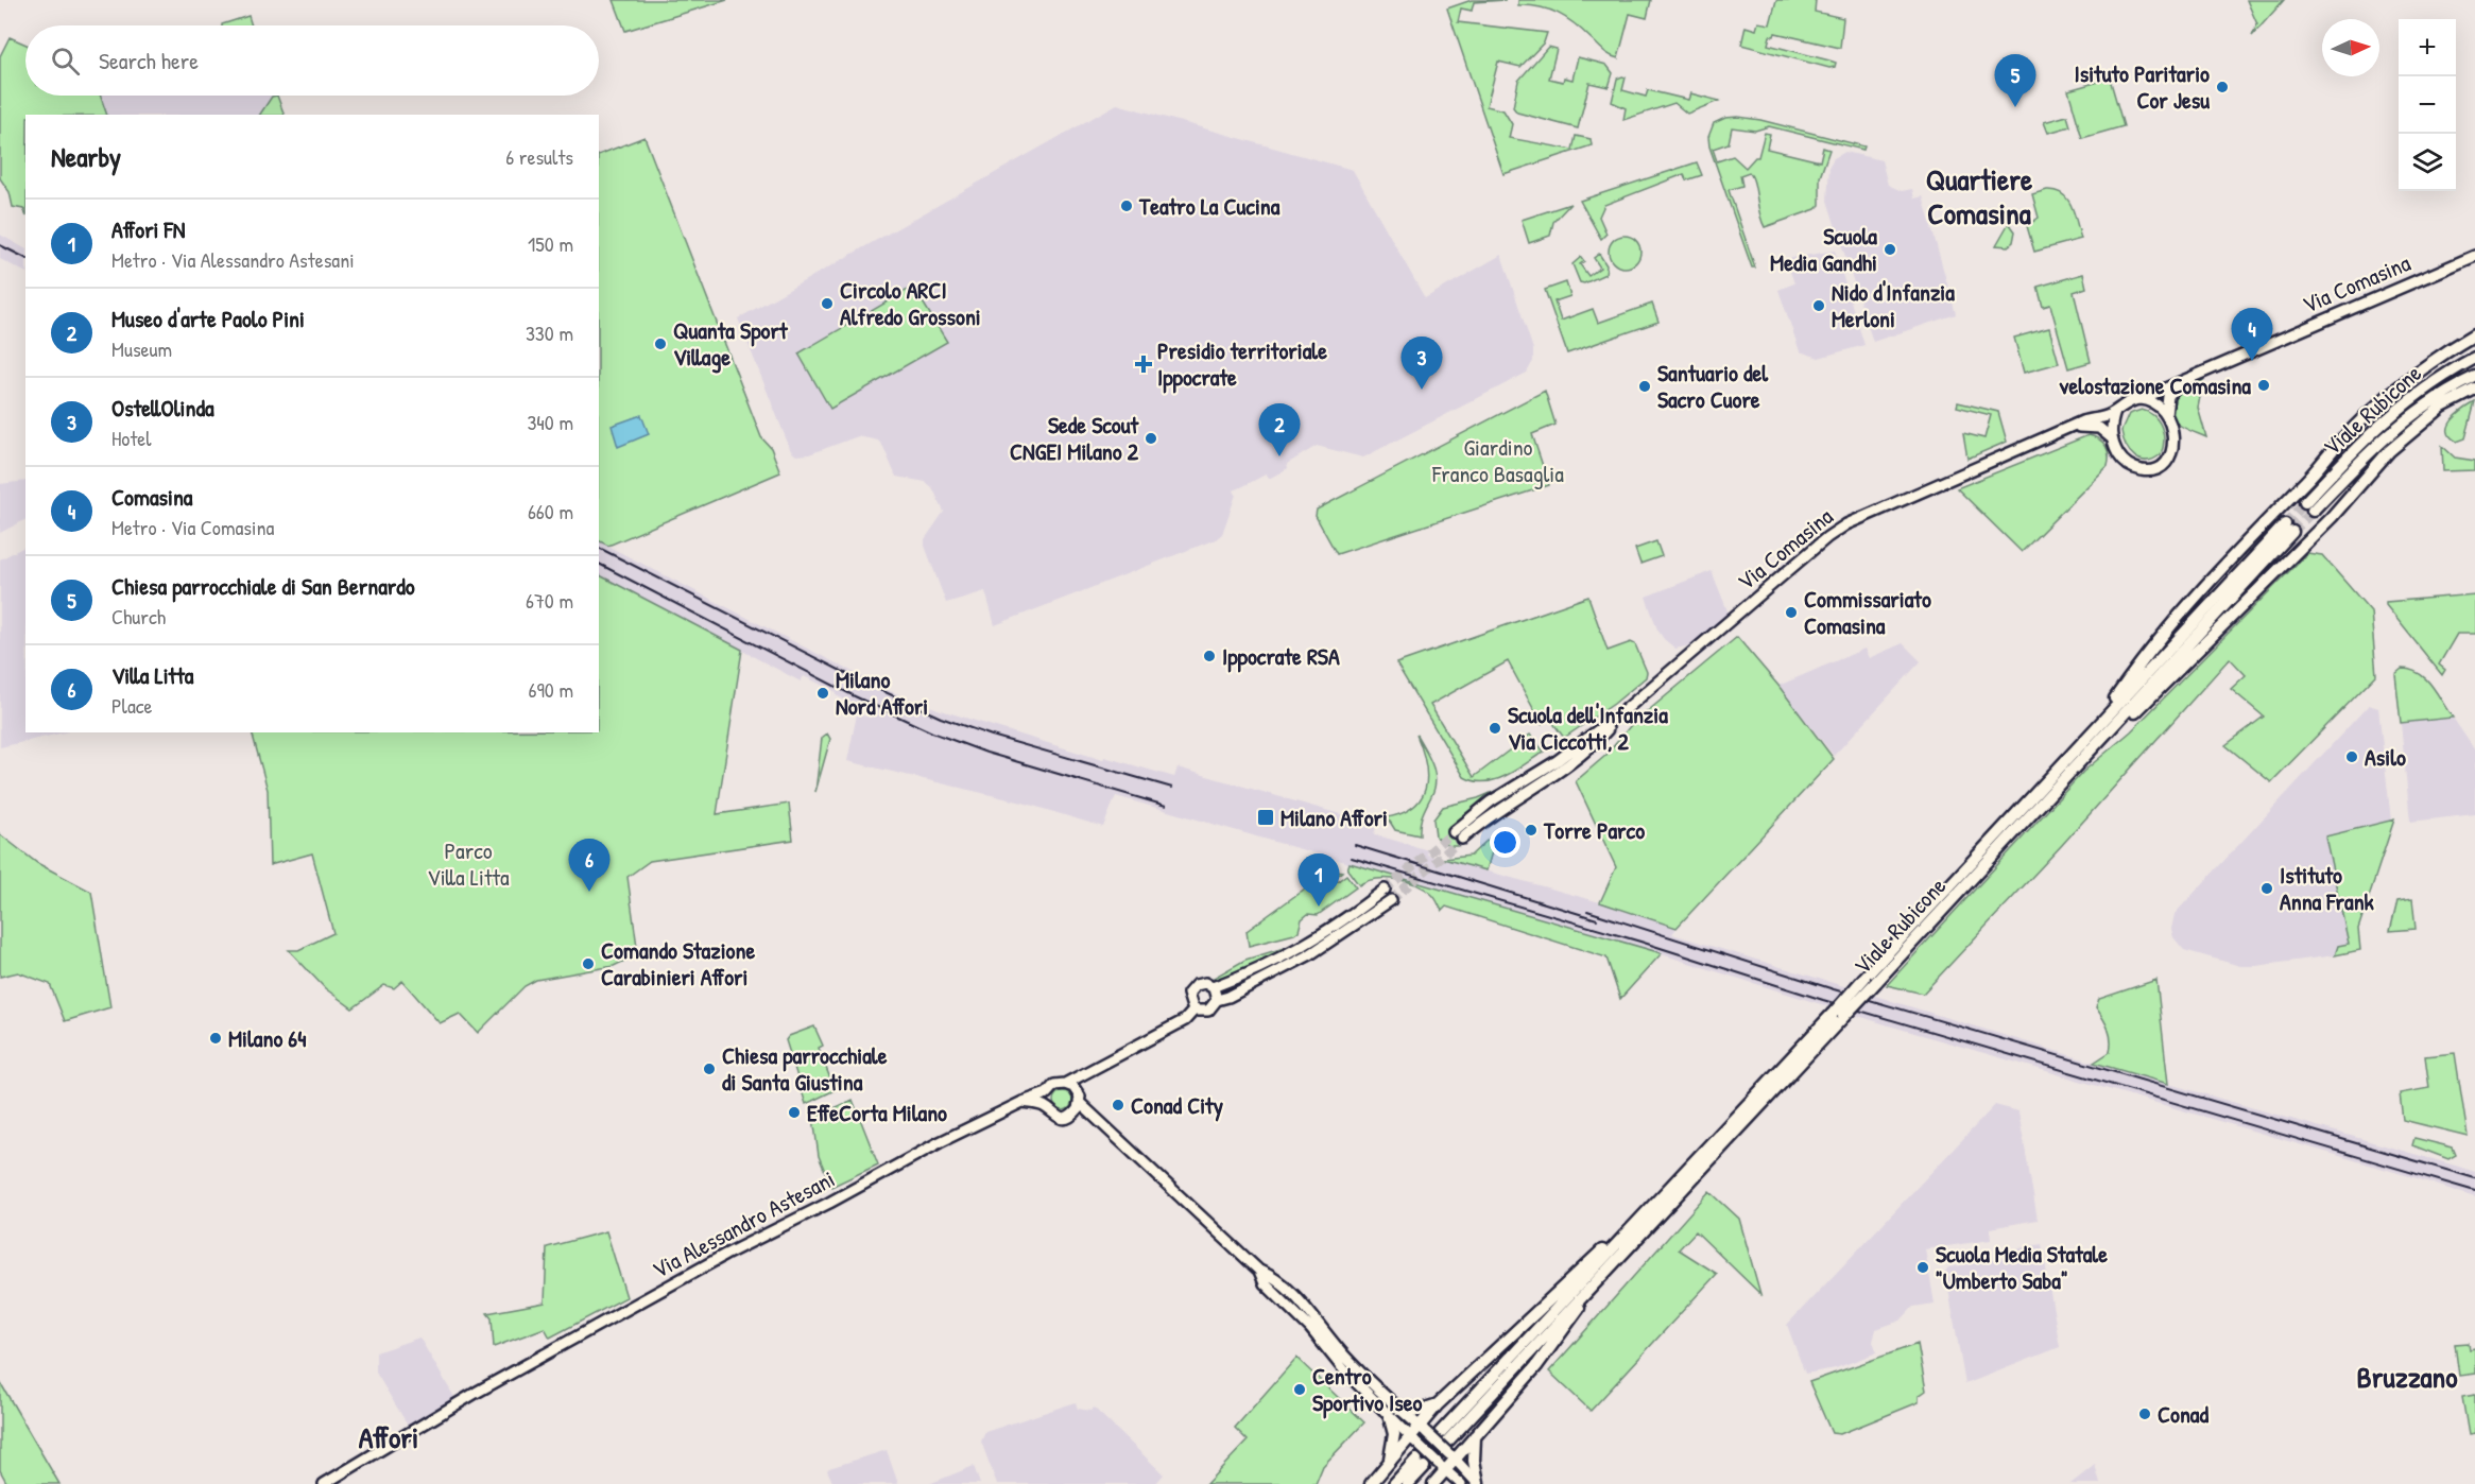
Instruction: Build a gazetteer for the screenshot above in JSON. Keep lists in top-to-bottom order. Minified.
{"streets":{"highway":["Viale Rubicone"],"main road":["Via Comasina","Via Alessandro Astesani"]},"districts":["Quartiere Comasina","Bruzzano","Affori"],"parks":["Giardino Franco Basaglia","Parco Villa Litta"],"places":{"other":["Isituto Paritario Cor Jesu","Teatro La Cucina","Scuola Media Gandhi","Circolo ARCI Alfredo Grossoni","Nido d'Infanzia Merloni","Quanta Sport Village","velostazione Comasina","Santuario del Sacro Cuore","Sede Scout CNGEI Milano 2","Commissariato Comasina","Ippocrate RSA","Milano Nord Affori","Scuola dell'Infanzia Via Ciccotti, 2","Asilo","Torre Parco","Istituto Anna Frank","Comando Stazione Carabinieri Affori","Milano 64","Chiesa parrocchiale di Santa Giustina","Conad City","EffeCorta Milano","Scuola Media Statale \"Umberto Saba\"","Centro Sportivo Iseo","Conad"],"health":["Presidio territoriale Ippocrate"],"transit":["Milano Affori"]},"north":"right","page":{"map_buttons":["+","−"],"search":"Search here","pins":["5","4","3","2","6","1"],"heading":["Nearby","6 results"],"list":[{"mark":"1","name":"Affori FN","note":"Metro · Via Alessandro Astesani","value":"150 m"},{"mark":"2","name":"Museo d'arte Paolo Pini","note":"Museum","value":"330 m"},{"mark":"3","name":"OstellOlinda","note":"Hotel","value":"340 m"},{"mark":"4","name":"Comasina","note":"Metro · Via Comasina","value":"660 m"},{"mark":"5","name":"Chiesa parrocchiale di San Bernardo","note":"Church","value":"670 m"},{"mark":"6","name":"Villa Litta","note":"Place","value":"690 m"}]}}
